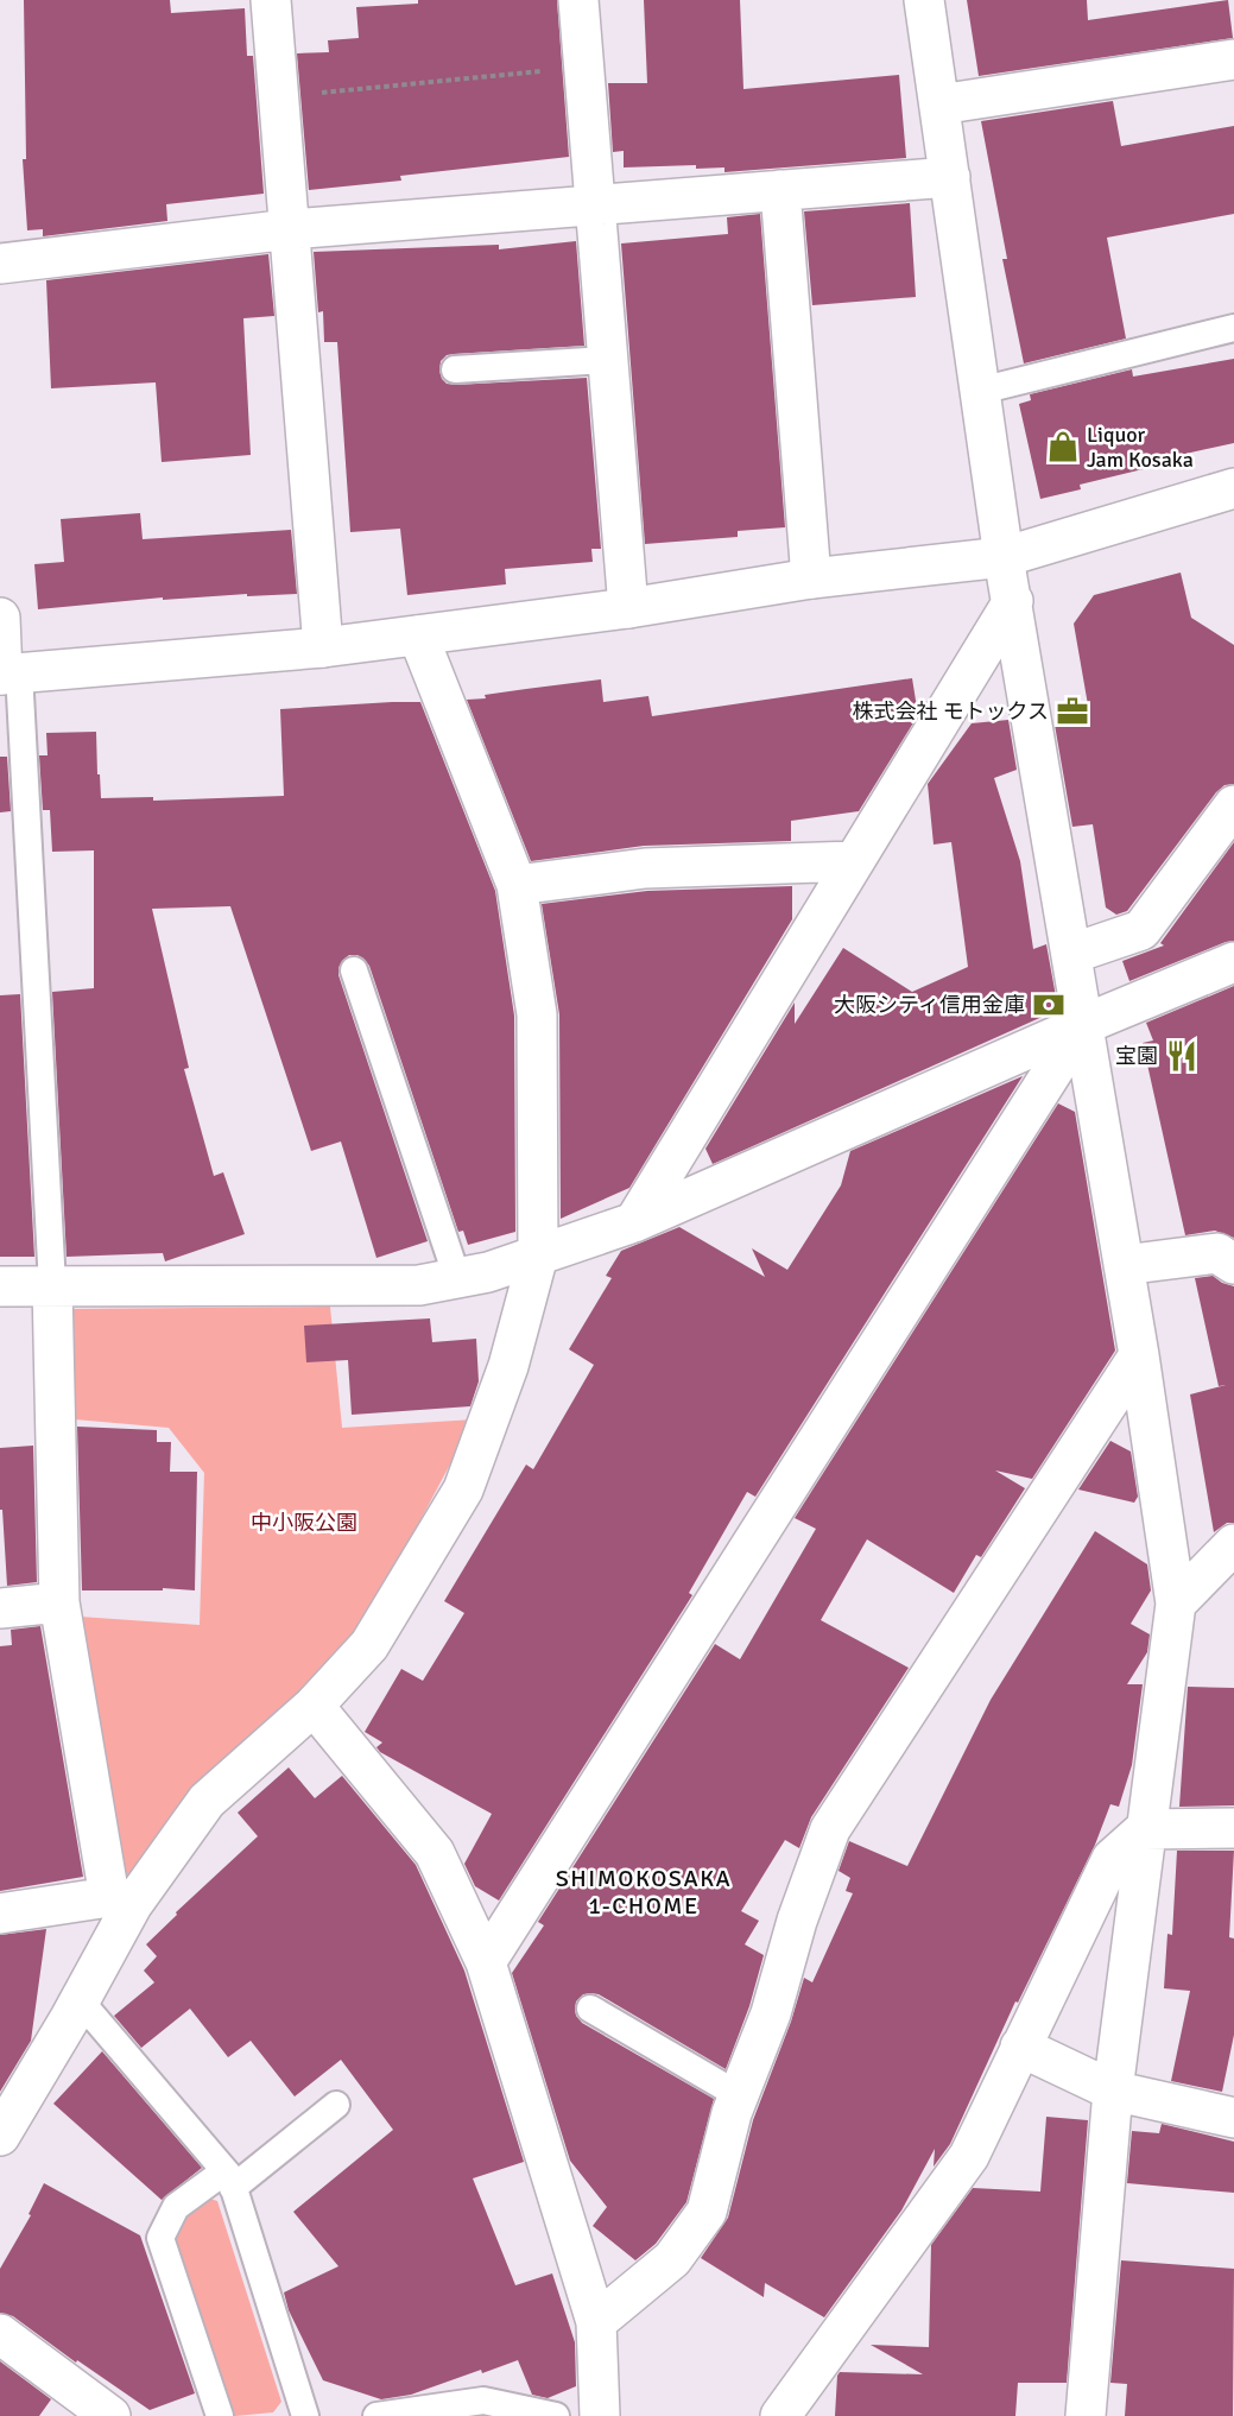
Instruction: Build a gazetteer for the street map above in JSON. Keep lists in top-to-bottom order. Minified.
{"districts":["SHIMOKOSAKA 1-CHOME"],"parks":["中小阪公園"],"places":{"shop":["Liquor Jam Kosaka"],"office":["株式会社 モトックス"],"bank":["大阪シティ信用金庫"],"restaurant":["宝園"]}}
